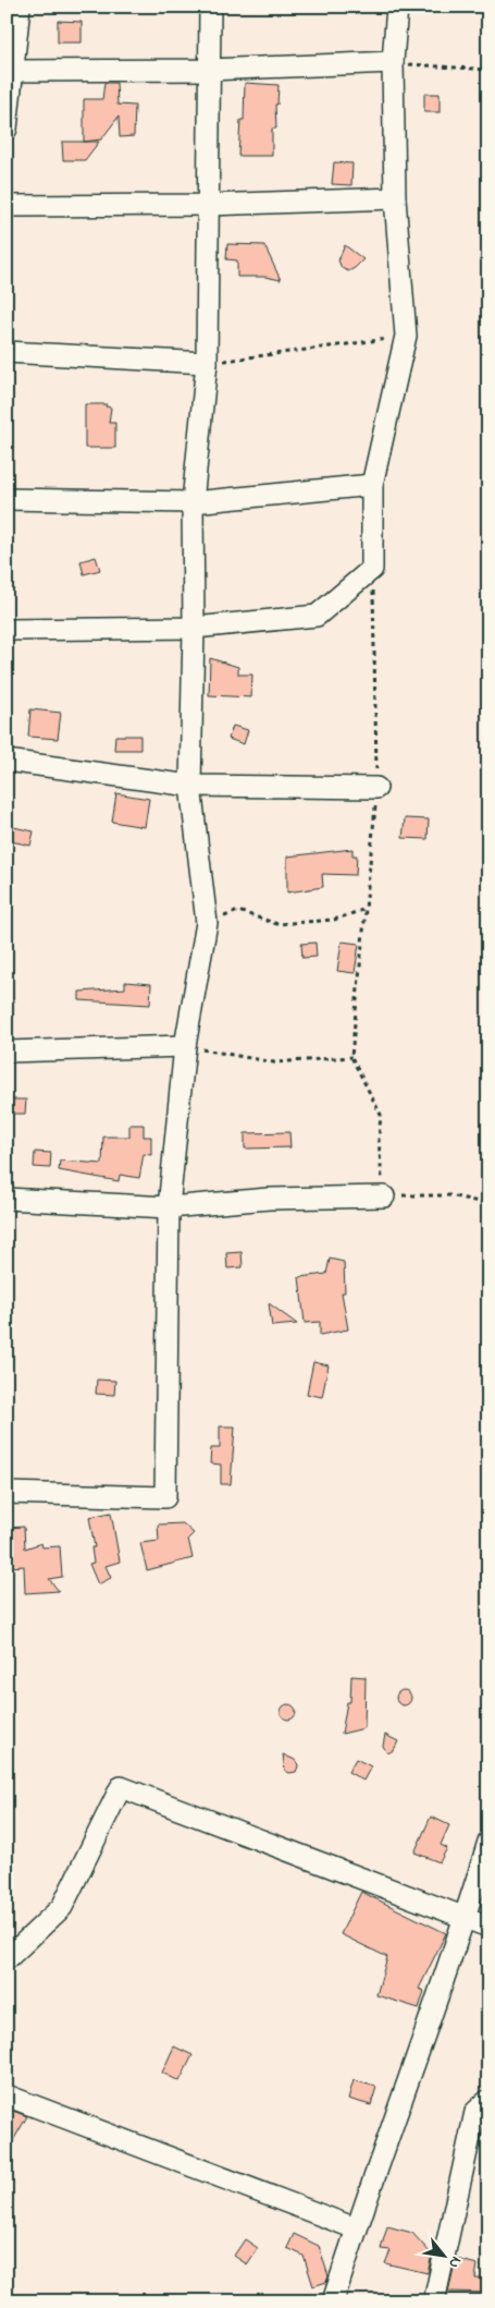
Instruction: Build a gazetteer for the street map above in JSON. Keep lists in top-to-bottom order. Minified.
{"north":"bottom right"}
